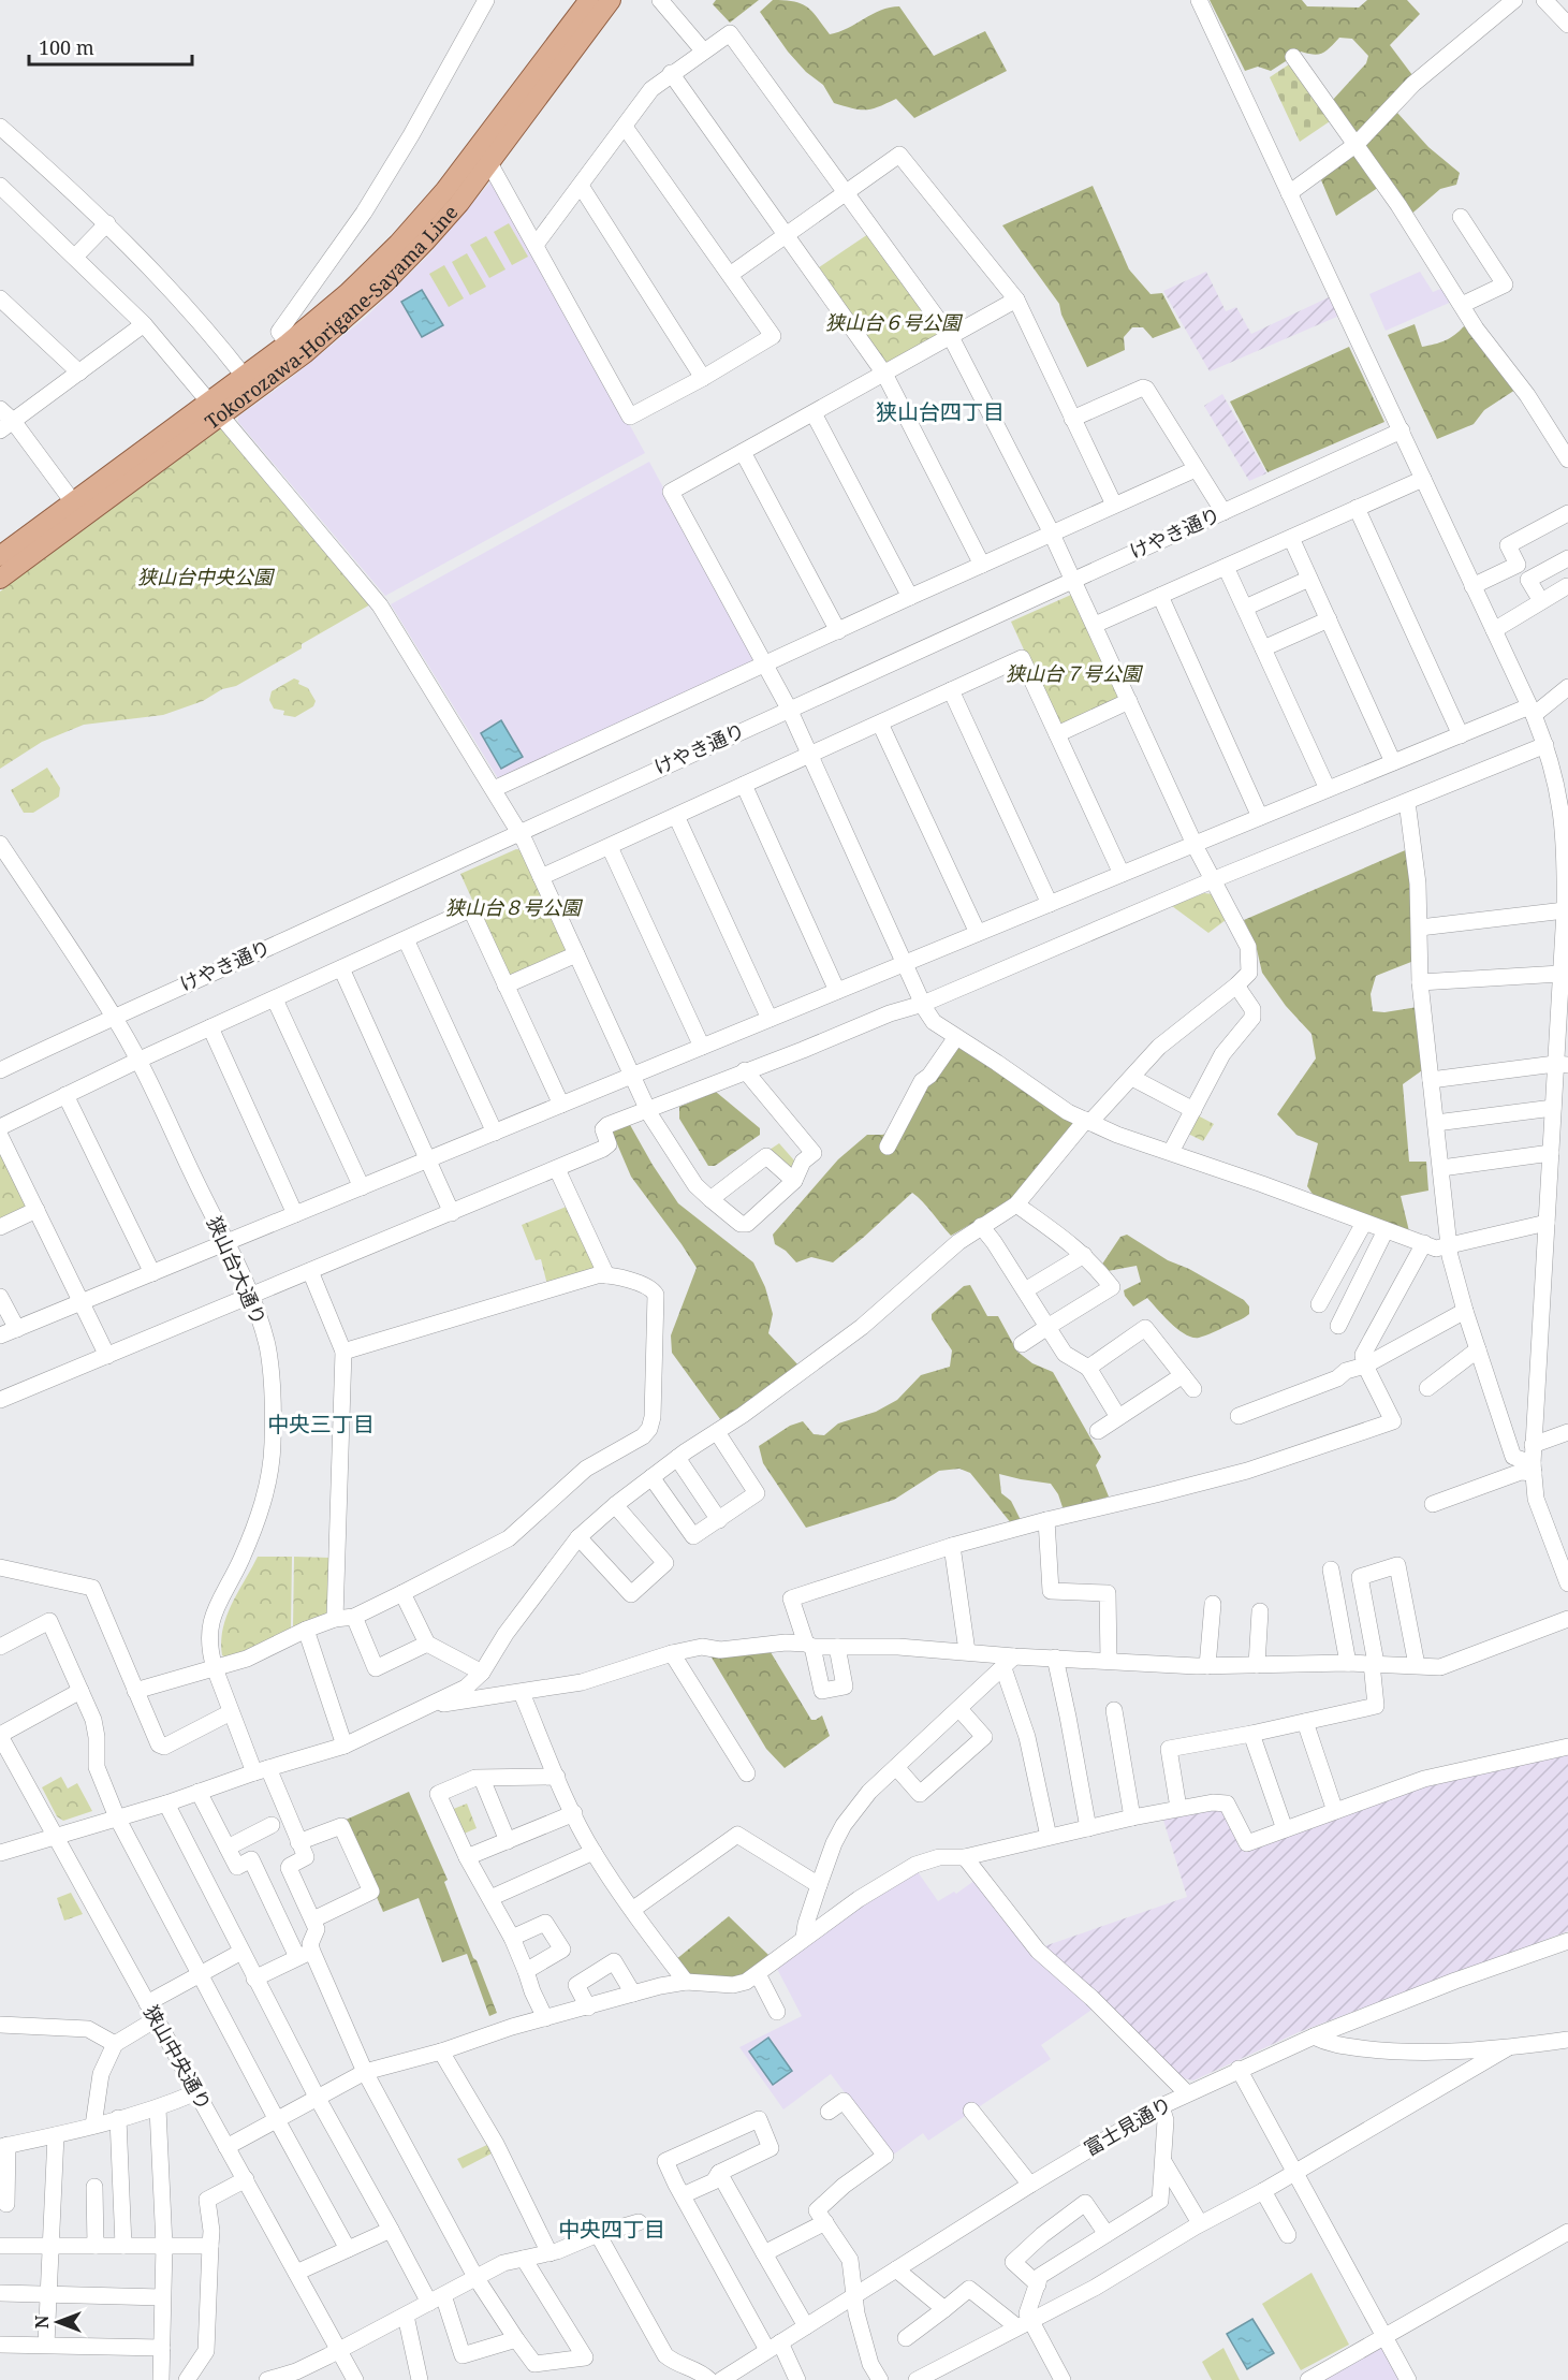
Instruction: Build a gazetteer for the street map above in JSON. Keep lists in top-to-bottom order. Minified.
{"streets":{"main road":["Tokorozawa-Horigane-Sayama Line"],"street":["けやき通り","狭山台大通り","狭山中央通り","富士見通り"]},"crossings":[["けやき通り","狭山台大通り"]],"districts":["狭山台四丁目","中央三丁目","中央四丁目"],"parks":["狭山台６号公園","狭山台中央公園","狭山台７号公園","狭山台８号公園"],"scale_bar":"100 m","north":"left"}
